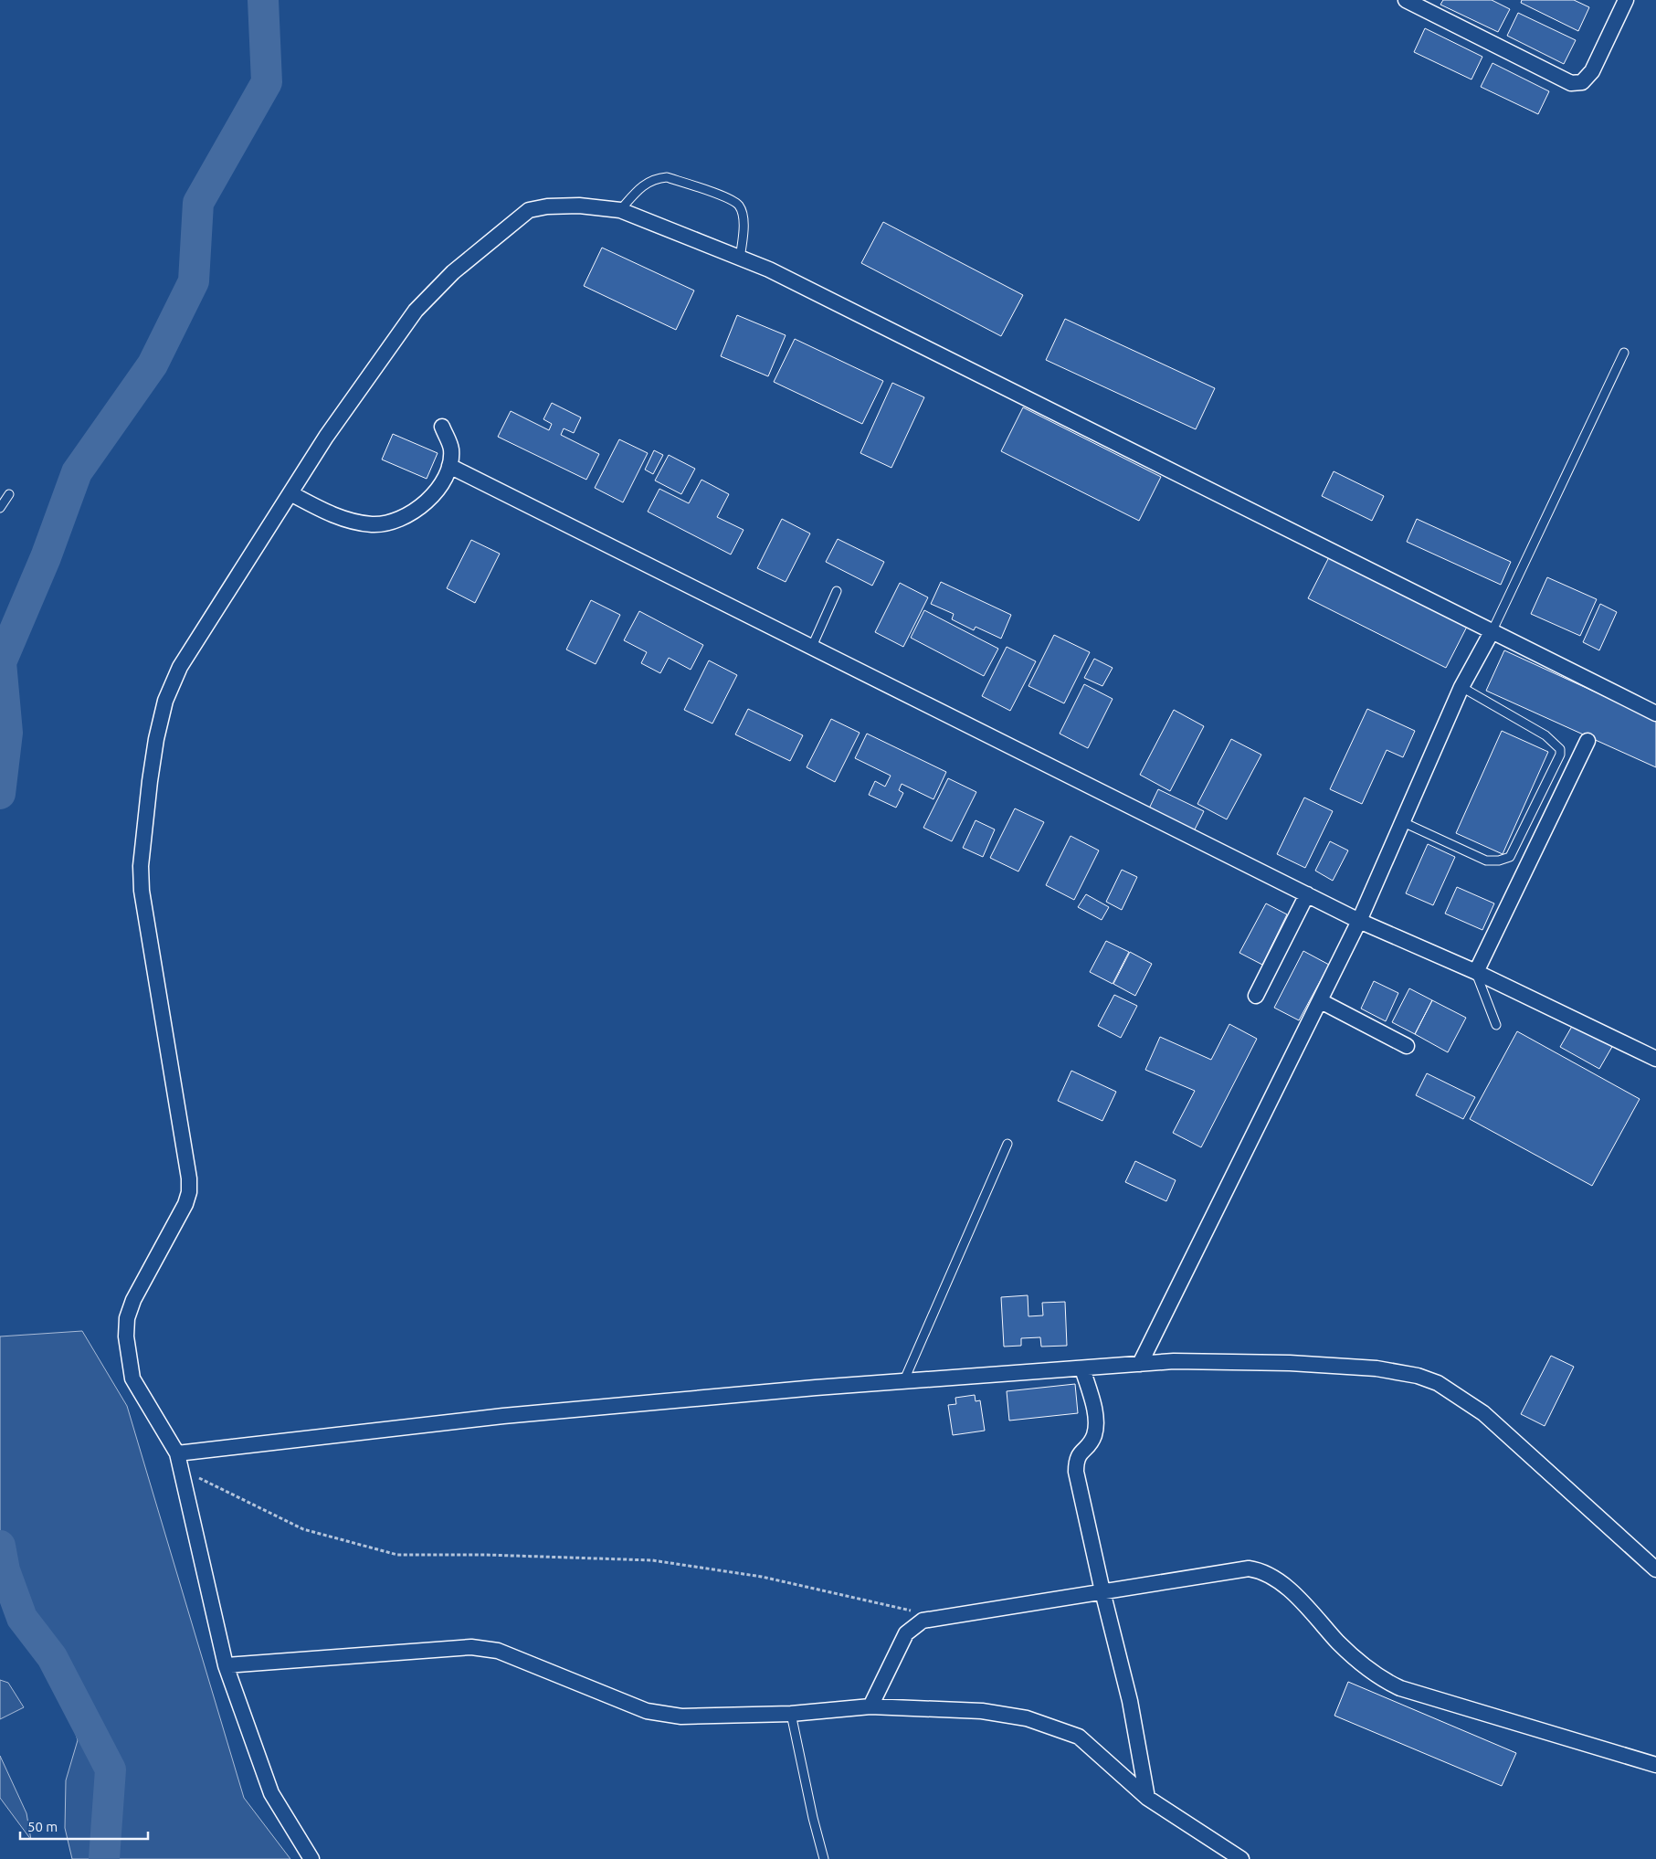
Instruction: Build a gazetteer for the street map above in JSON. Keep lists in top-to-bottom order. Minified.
{"scale_bar":"50 m"}
